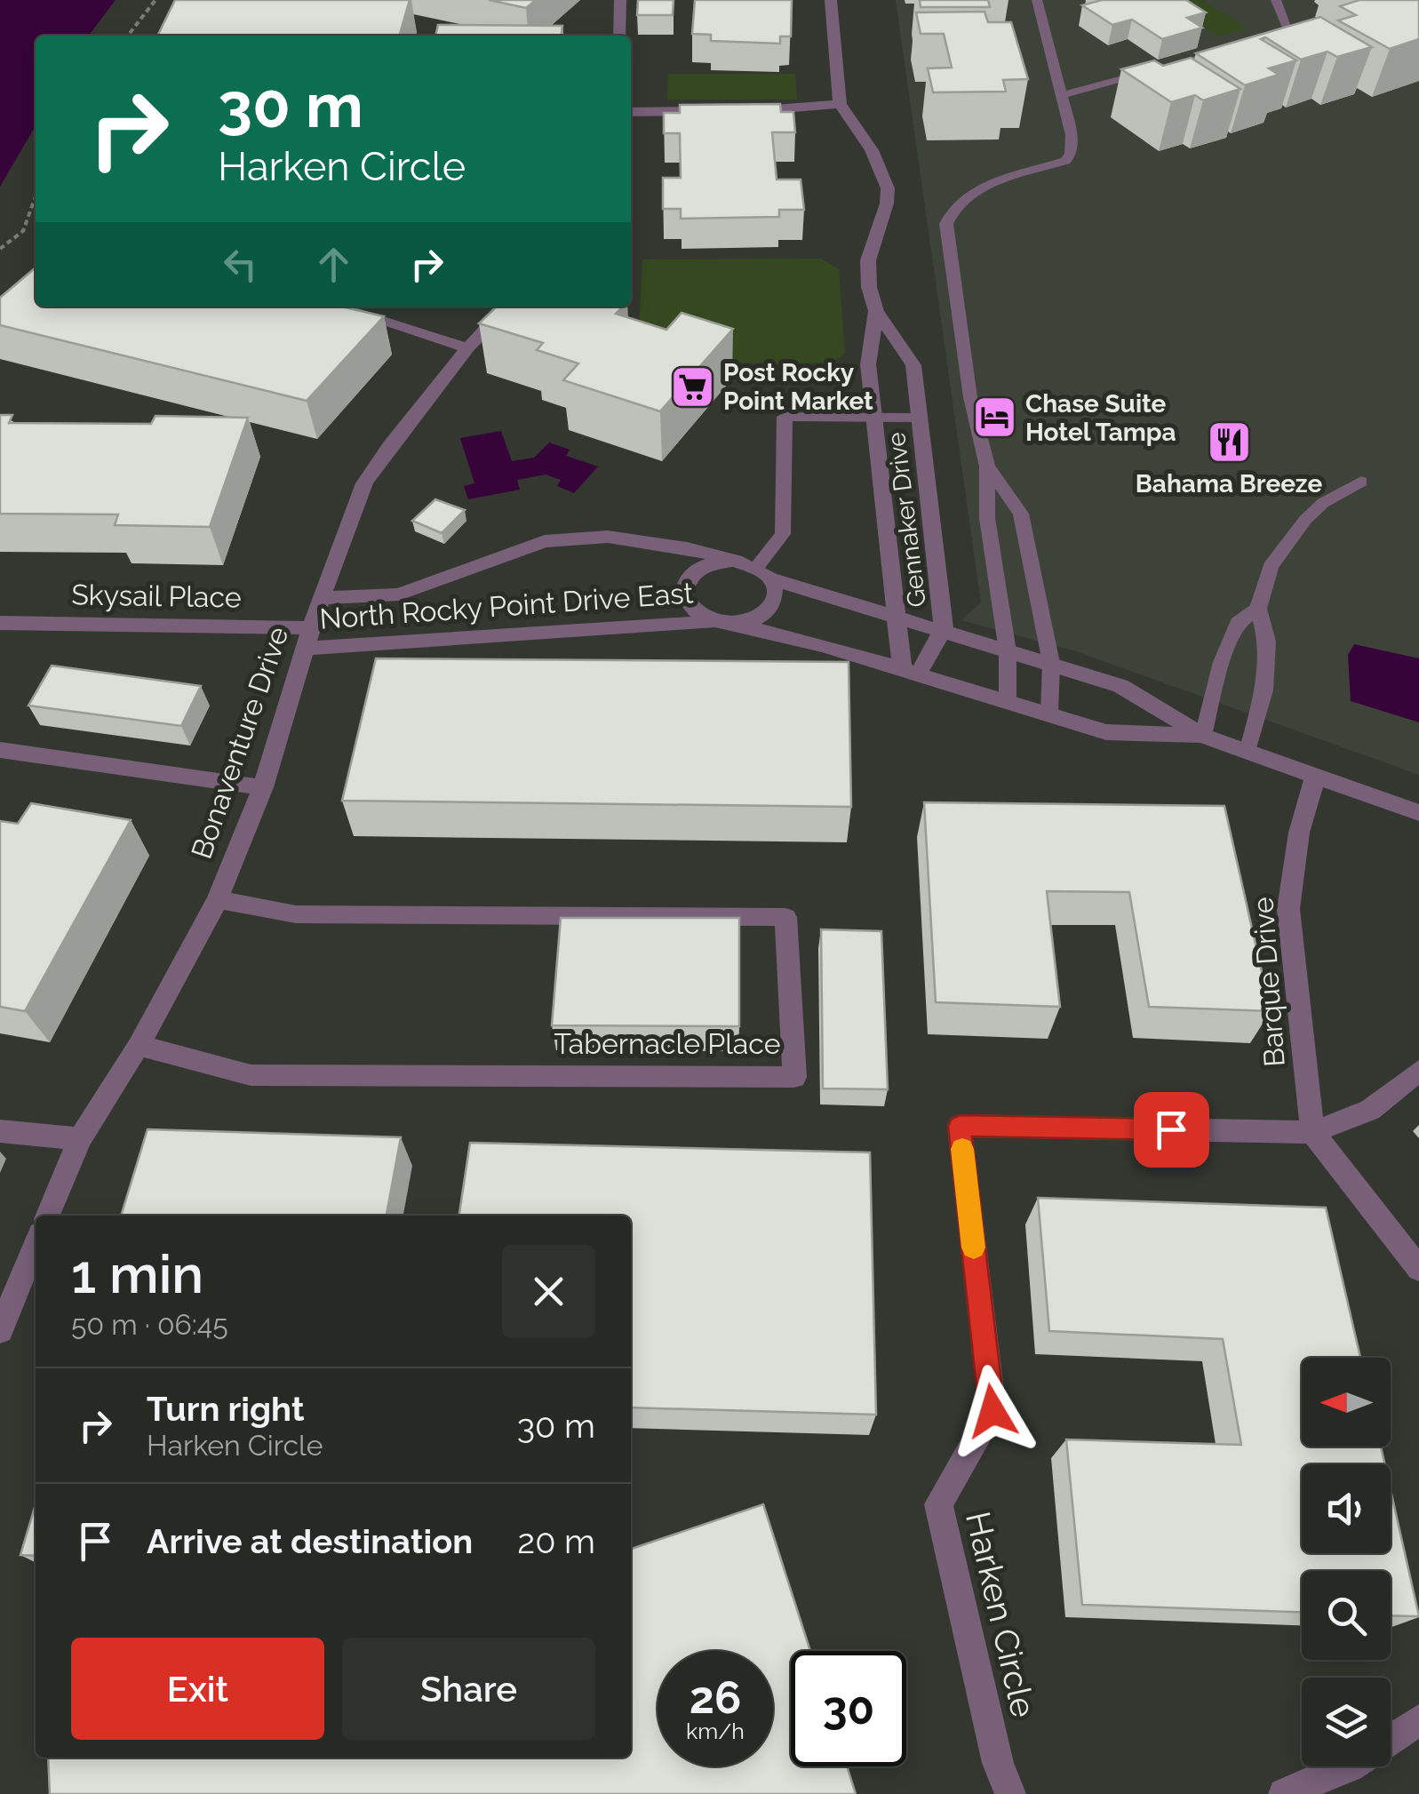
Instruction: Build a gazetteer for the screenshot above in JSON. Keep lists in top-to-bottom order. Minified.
{"streets":{"street":["Gennaker Drive","Skysail Place","North Rocky Point Drive East","Bonaventure Drive","Barque Drive","Tabernacle Place","Harken Circle"]},"crossings":[["Gennaker Drive","North Rocky Point Drive East"],["Skysail Place","North Rocky Point Drive East"],["Skysail Place","Bonaventure Drive"],["North Rocky Point Drive East","Bonaventure Drive"],["North Rocky Point Drive East","Barque Drive"],["Bonaventure Drive","Tabernacle Place"],["Barque Drive","Harken Circle"]],"places":{"supermarket":["Post Rocky Point Market"],"hotel":["Chase Suite Hotel Tampa"],"restaurant":["Bahama Breeze"]},"north":"left","page":{"turn":["30 m","Harken Circle"],"heading":["1 min","50 m · 06:45"],"list":[{"name":"Turn right","note":"Harken Circle","value":"30 m"},{"name":"Arrive at destination","value":"20 m"}],"buttons":["Exit","Share"],"speed":"26 km/h","limit":"30"}}
